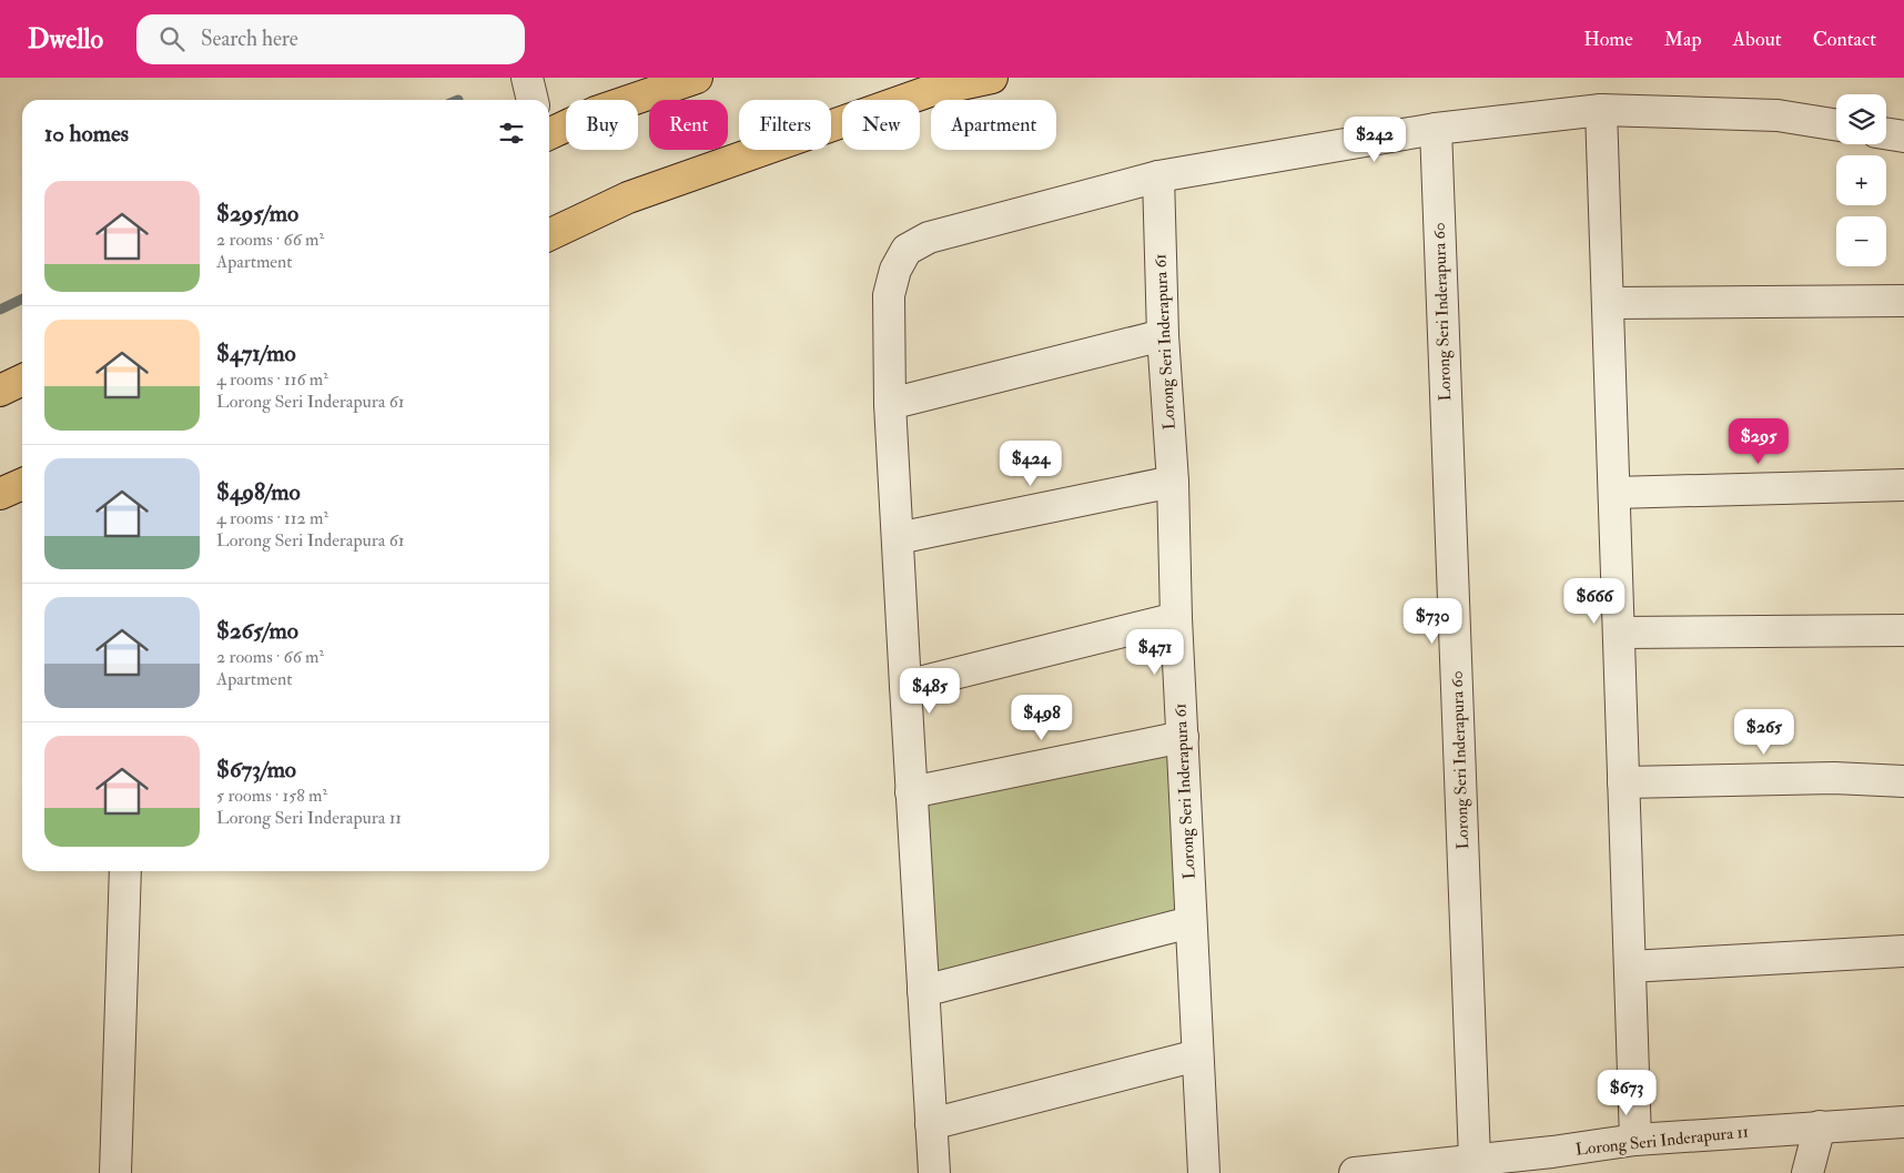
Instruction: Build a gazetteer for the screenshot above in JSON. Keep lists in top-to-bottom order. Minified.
{"streets":{"street":["Lorong Seri Inderapura 60","Lorong Seri Inderapura 61","Lorong Seri Inderapura 11"]},"crossings":[["Lorong Seri Inderapura 60","Lorong Seri Inderapura 11"]],"page":{"header":"Dwello","search":"Search here","nav":["Home","Map","About","Contact"],"map_buttons":["+","−"],"chip":["Buy","Rent","Filters","New","Apartment"],"heading":"10 homes","price":["$242","$295","$424","$666","$730","$471","$485","$498","$265","$673"],"list":[{"name":"$295/mo","note":"2 rooms · 66 m² · Apartment"},{"name":"$471/mo","note":"4 rooms · 116 m² · Lorong Seri Inderapura 61"},{"name":"$498/mo","note":"4 rooms · 112 m² · Lorong Seri Inderapura 61"},{"name":"$265/mo","note":"2 rooms · 66 m² · Apartment"},{"name":"$673/mo","note":"5 rooms · 158 m² · Lorong Seri Inderapura 11"}]}}
